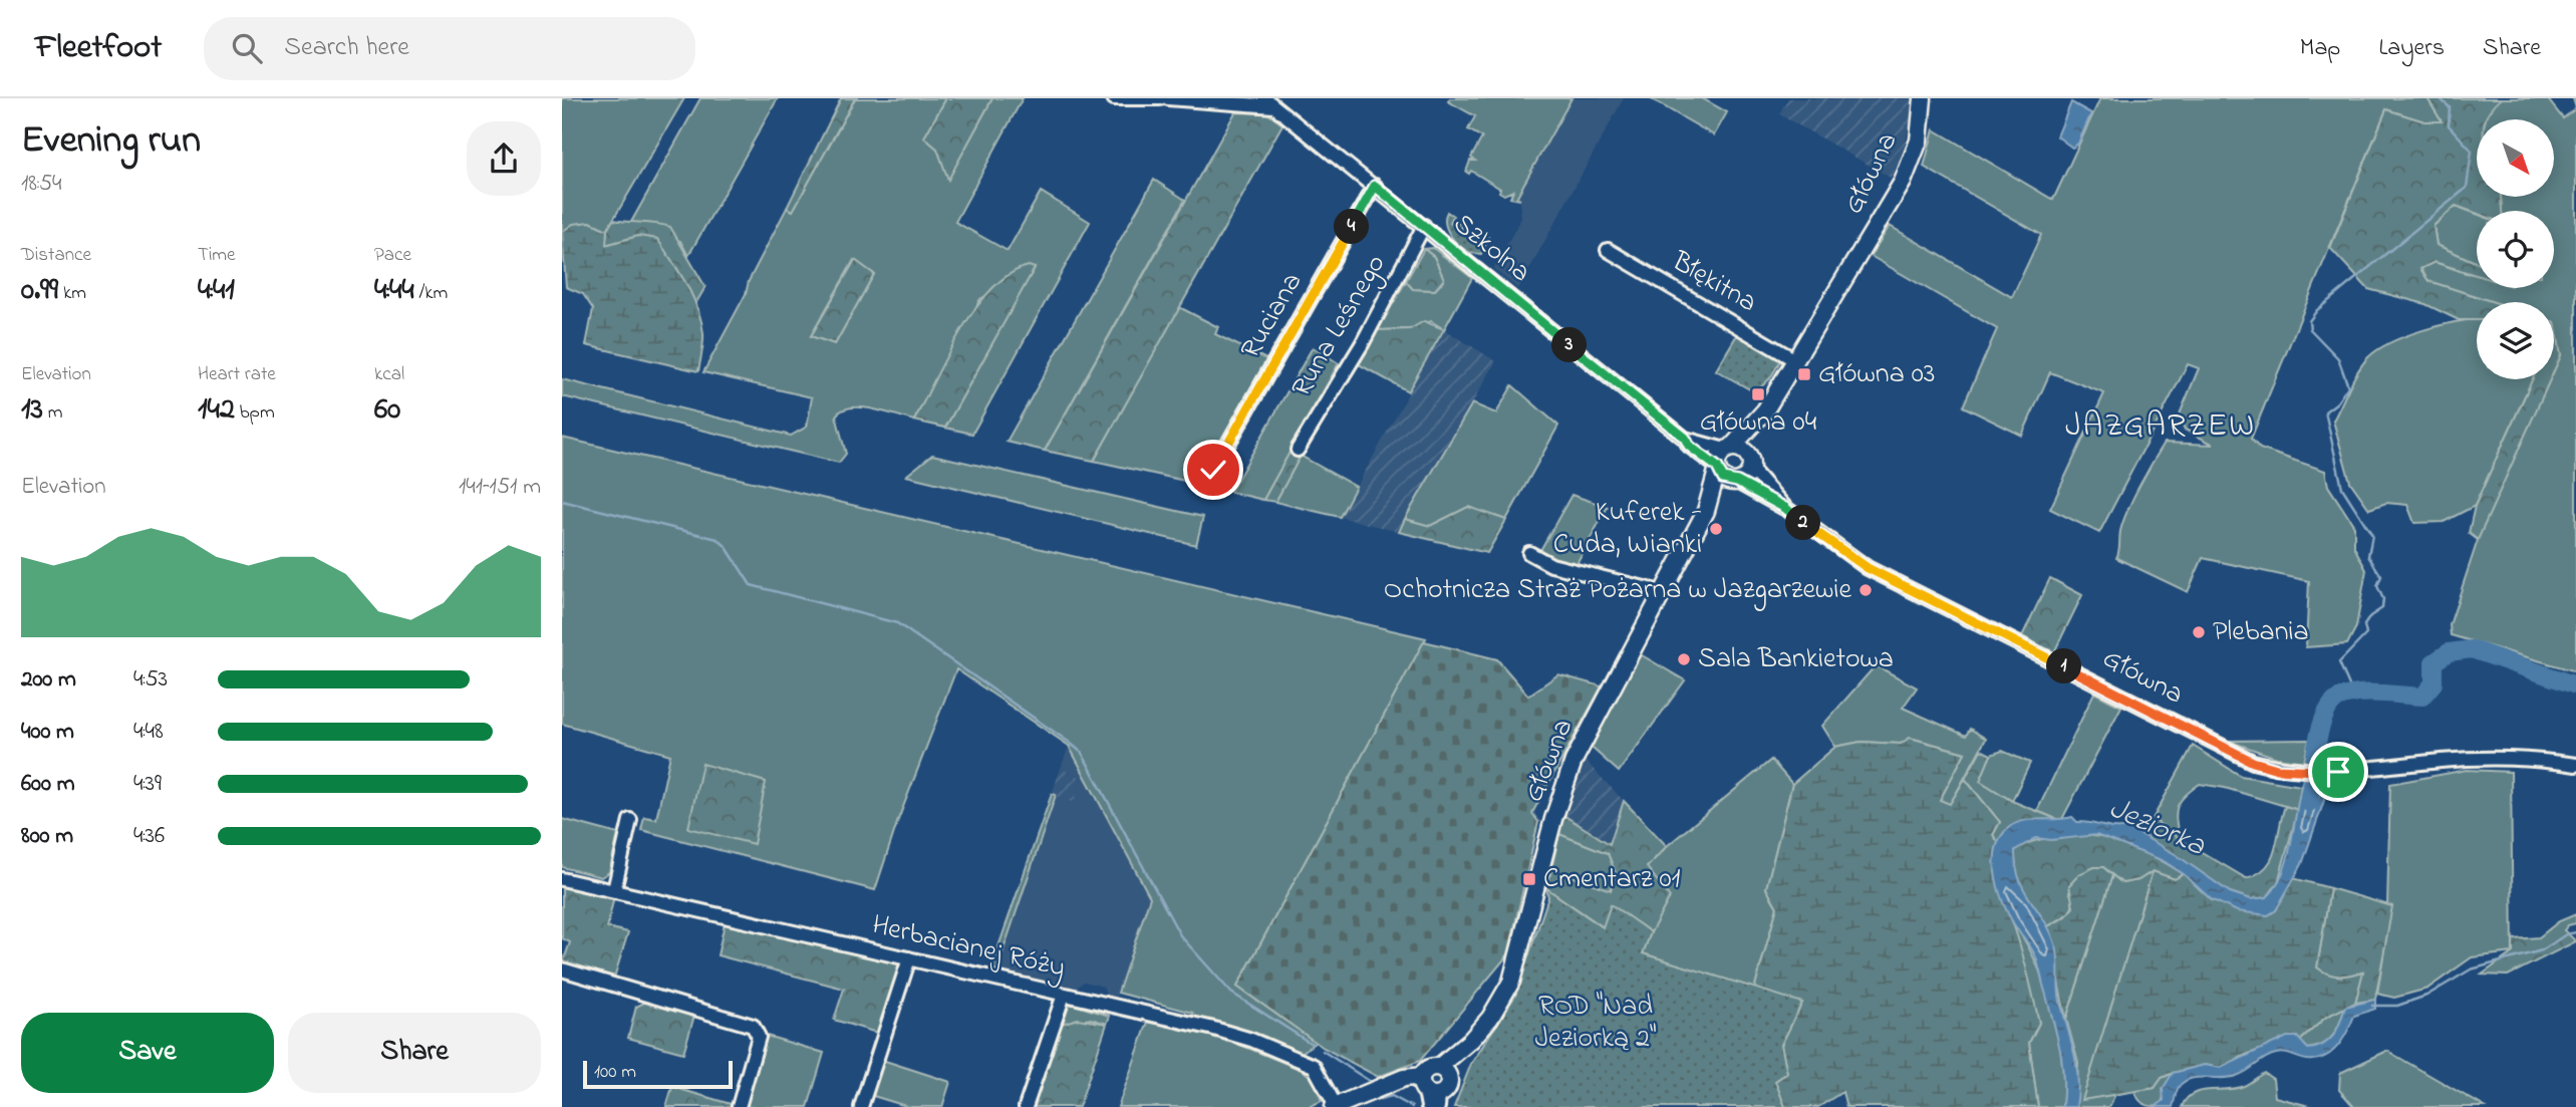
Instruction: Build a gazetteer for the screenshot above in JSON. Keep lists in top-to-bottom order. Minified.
{"streets":{"main road":["Główna"],"street":["Szkolna","Błękitna","Ruciana","Runa Leśnego","Herbacianej Róży"]},"crossings":[["Główna","Szkolna"],["Główna","Błękitna"],["Szkolna","Ruciana"],["Szkolna","Runa Leśnego"]],"districts":["JAZGARZEW"],"water":["Jeziorka"],"parks":["ROD \"Nad Jeziorką 2\""],"places":{"transit":["Główna 03","Główna 04","Cmentarz 01"],"other":["Kuferek - Cuda, Wianki","Ochotnicza Straż Pożarna w Jazgarzewie","Plebania","Sala Bankietowa"]},"scale_bar":"100 m","north":"bottom right","page":{"header":"Fleetfoot","search":"Search here","nav":["Map","Layers","Share"],"heading":["Evening run","18:54"],"pins":["4","3","2","1"],"stats":[["Distance","0.99 km"],["Time","4:41"],["Pace","4:44 /km"],["Elevation","13 m"],["Heart rate","142 bpm"],["kcal","60"]],"chart":["Elevation","141–151 m"],"list":[{"name":"200 m","note":"4:53"},{"name":"400 m","note":"4:48"},{"name":"600 m","note":"4:39"},{"name":"800 m","note":"4:36"}],"buttons":["Save","Share"],"scale":"100 m"}}
